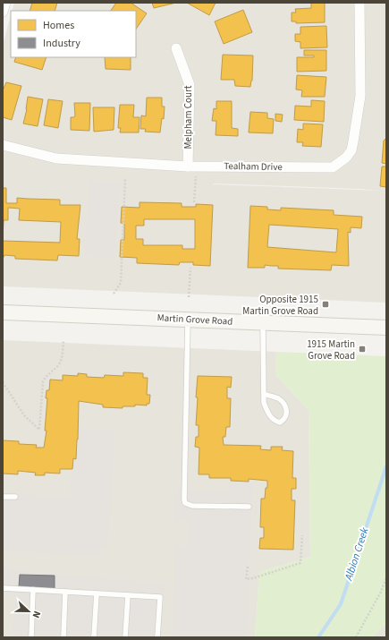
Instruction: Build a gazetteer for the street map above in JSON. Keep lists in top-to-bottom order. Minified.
{"streets":{"main road":["Martin Grove Road"],"street":["Melpham Court","Tealham Drive"]},"crossings":[["Melpham Court","Tealham Drive"]],"water":["Albion Creek"],"places":{"transit":["Opposite 1915 Martin Grove Road","1915 Martin Grove Road"]},"legend":["Homes","Industry"],"north":"right"}
